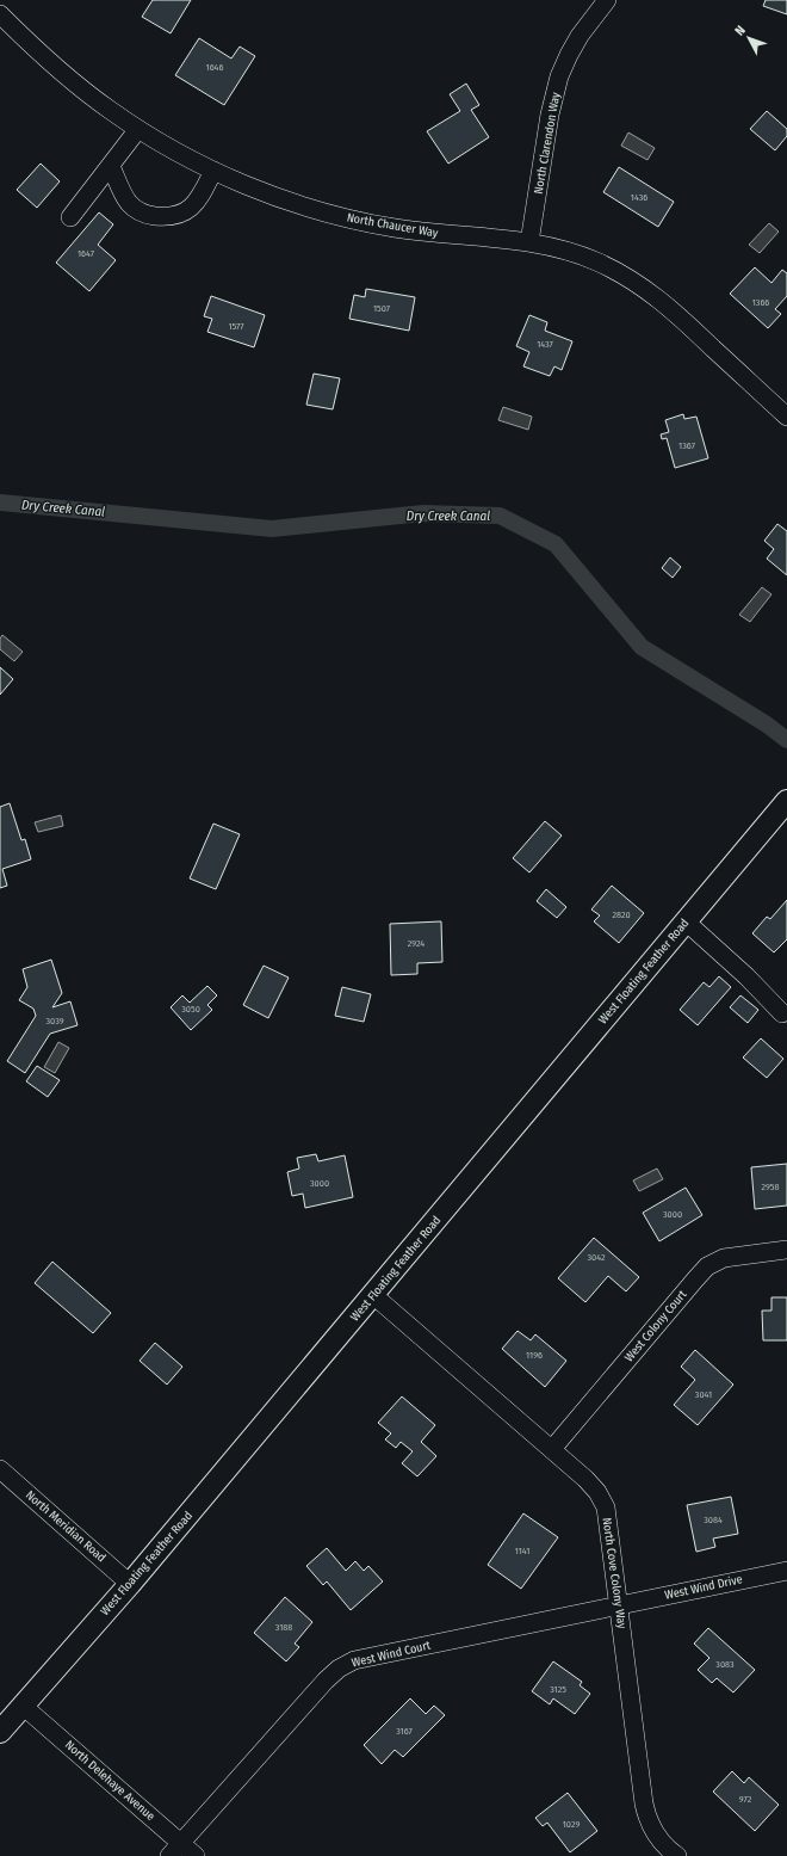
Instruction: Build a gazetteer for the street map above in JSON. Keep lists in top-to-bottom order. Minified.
{"streets":{"main road":["West Floating Feather Road"],"street":["North Clarendon Way","North Chaucer Way","West Colony Court","North Meridian Road","North Cove Colony Way","West Wind Drive","West Wind Court","North Delehaye Avenue"]},"crossings":[["North Clarendon Way","North Chaucer Way"],["West Floating Feather Road","North Meridian Road"],["West Floating Feather Road","North Cove Colony Way"],["West Floating Feather Road","North Delehaye Avenue"],["West Colony Court","North Cove Colony Way"],["North Cove Colony Way","West Wind Drive"],["North Cove Colony Way","West Wind Court"],["West Wind Drive","West Wind Court"],["West Wind Court","North Delehaye Avenue"]],"water":["Dry Creek Canal"],"house_numbers":["1646","1436","1647","1366","1507","1577","1437","1367","2820","2924","3050","3039","3000","2958","3000","3042","1196","3041","3084","1141","3188","3083","3125","3167","972","1029"],"north":"top left"}
